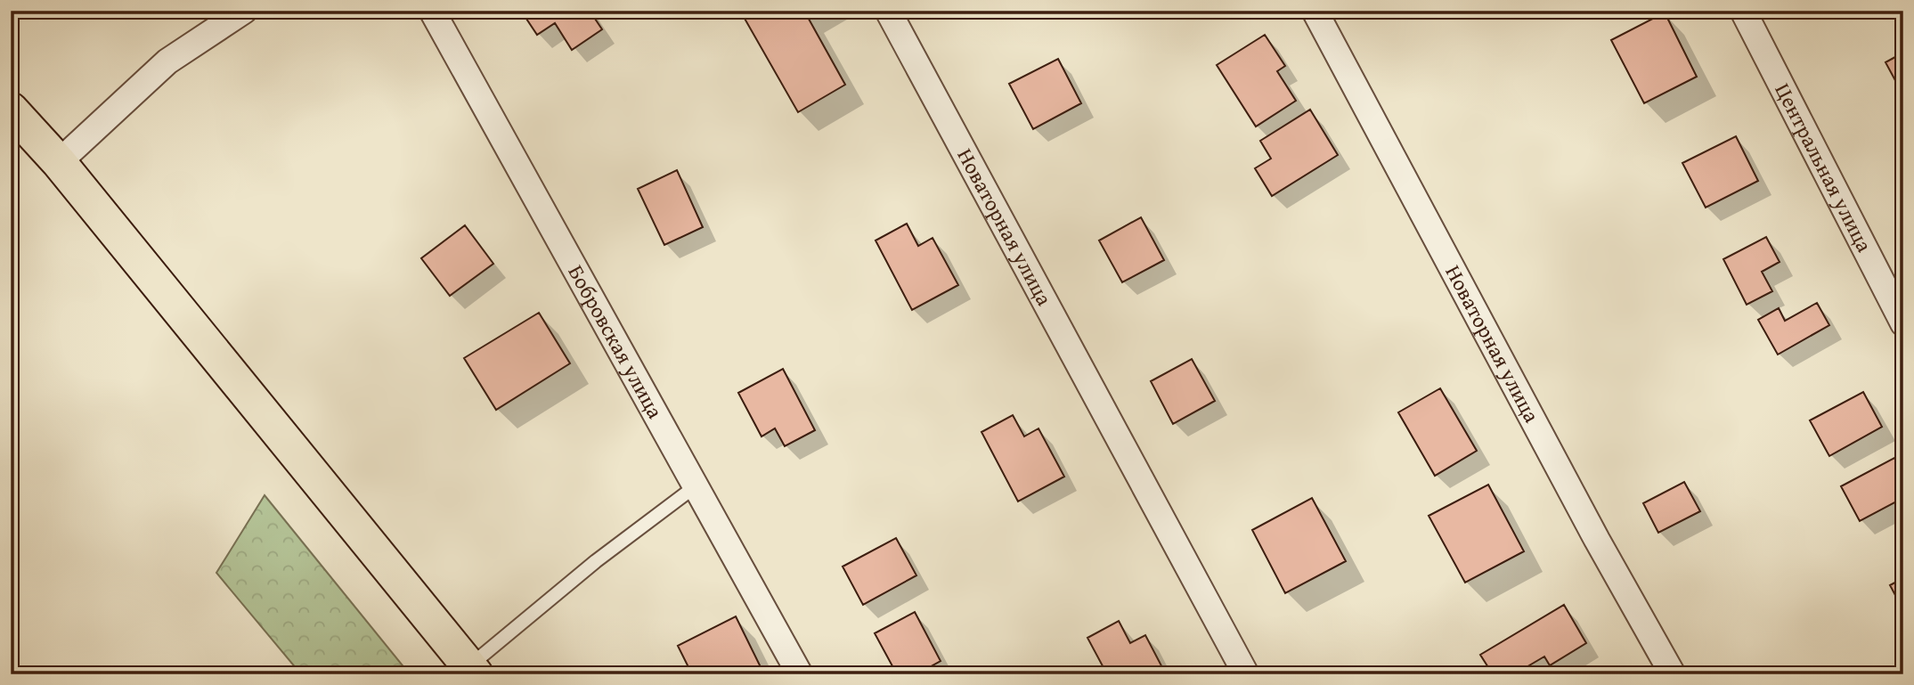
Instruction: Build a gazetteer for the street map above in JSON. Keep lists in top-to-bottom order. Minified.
{"streets":{"street":["Центральная улица","Новаторная улица","Бобровская улица"]}}
